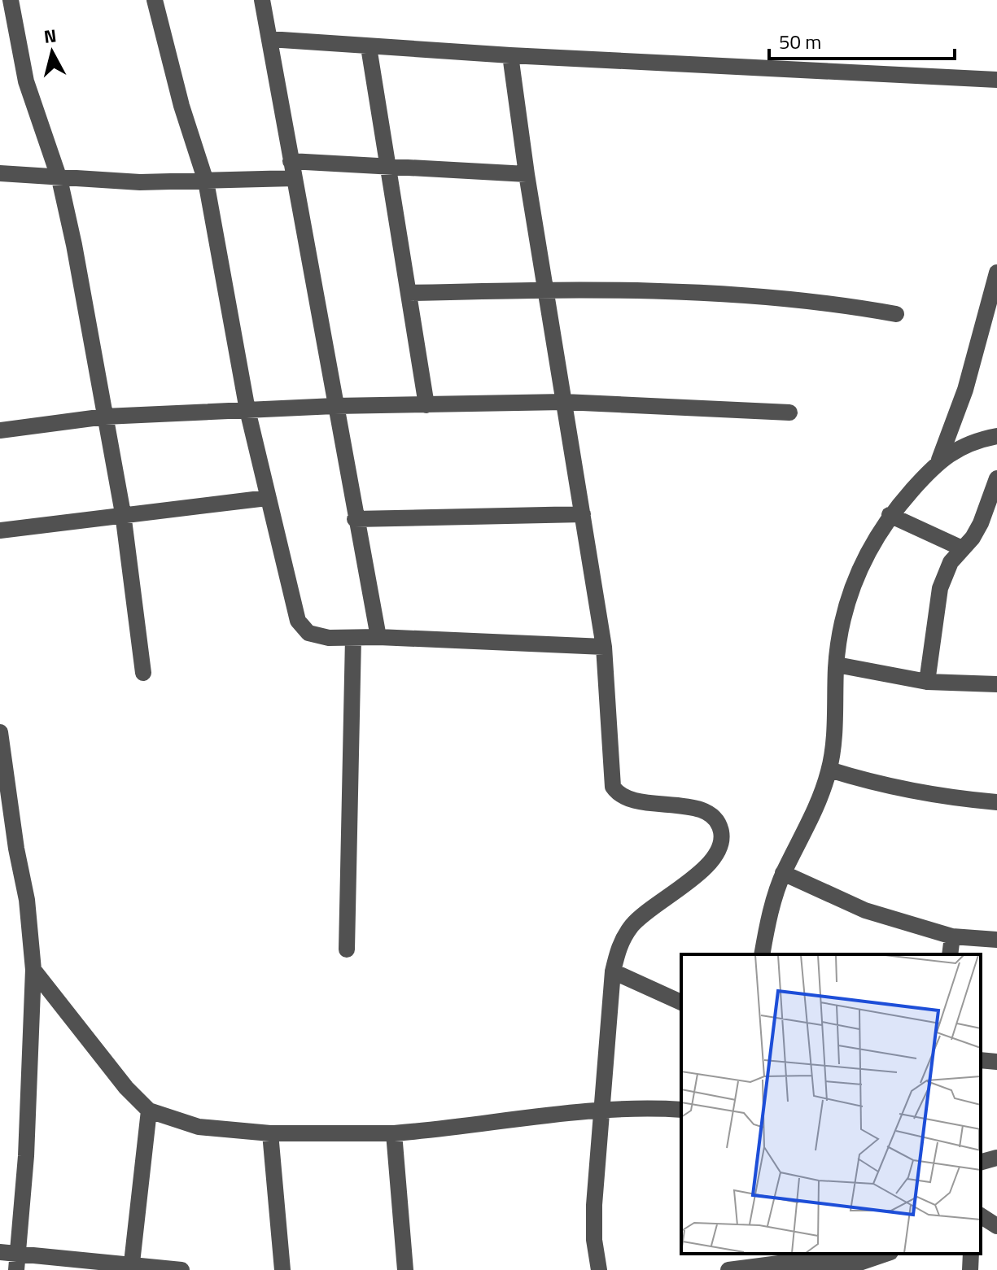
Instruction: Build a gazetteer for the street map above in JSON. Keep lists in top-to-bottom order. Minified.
{"scale_bar":"50 m","north":"top"}
